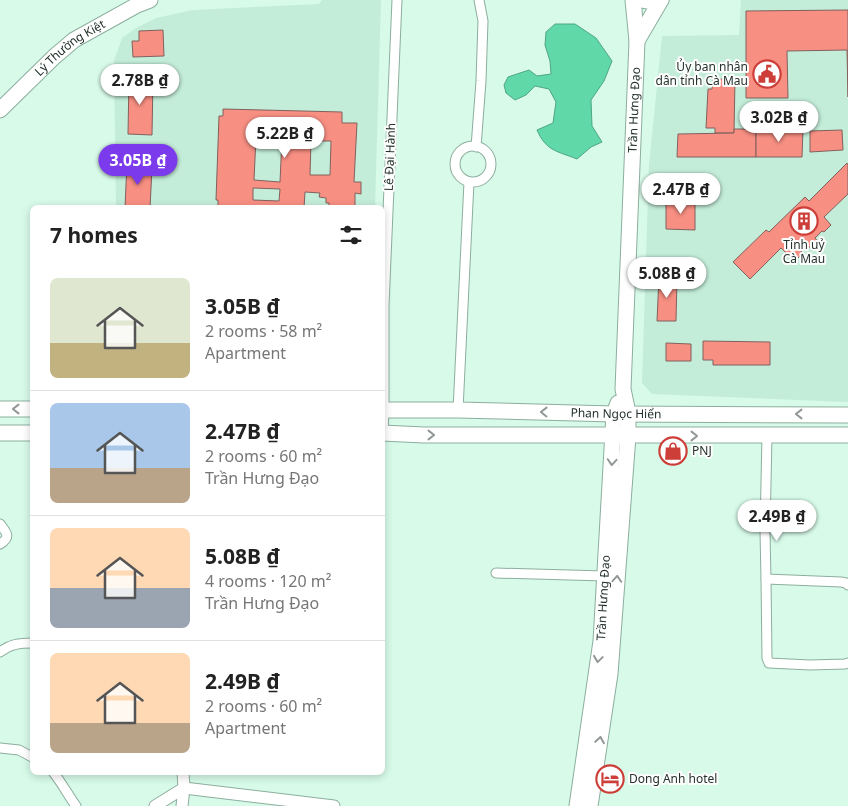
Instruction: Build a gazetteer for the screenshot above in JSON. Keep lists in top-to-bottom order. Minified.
{"streets":{"main road":["Lý Thường Kiệt","Trần Hưng Đạo","Phan Ngọc Hiển"],"street":["Lê Đại Hành"]},"crossings":[["Trần Hưng Đạo","Phan Ngọc Hiển"]],"places":{"public building":["Ủy ban nhân dân tỉnh Cà Mau"],"building":["Tỉnh uỷ Cà Mau"],"shop":["PNJ"],"hotel":["Dong Anh hotel"]},"page":{"price":["2.78B ₫","3.02B ₫","5.22B ₫","3.05B ₫","2.47B ₫","5.08B ₫","2.49B ₫"],"heading":"7 homes","list":[{"name":"3.05B ₫","note":"2 rooms · 58 m² · Apartment"},{"name":"2.47B ₫","note":"2 rooms · 60 m² · Trần Hưng Đạo"},{"name":"5.08B ₫","note":"4 rooms · 120 m² · Trần Hưng Đạo"},{"name":"2.49B ₫","note":"2 rooms · 60 m² · Apartment"}]}}
